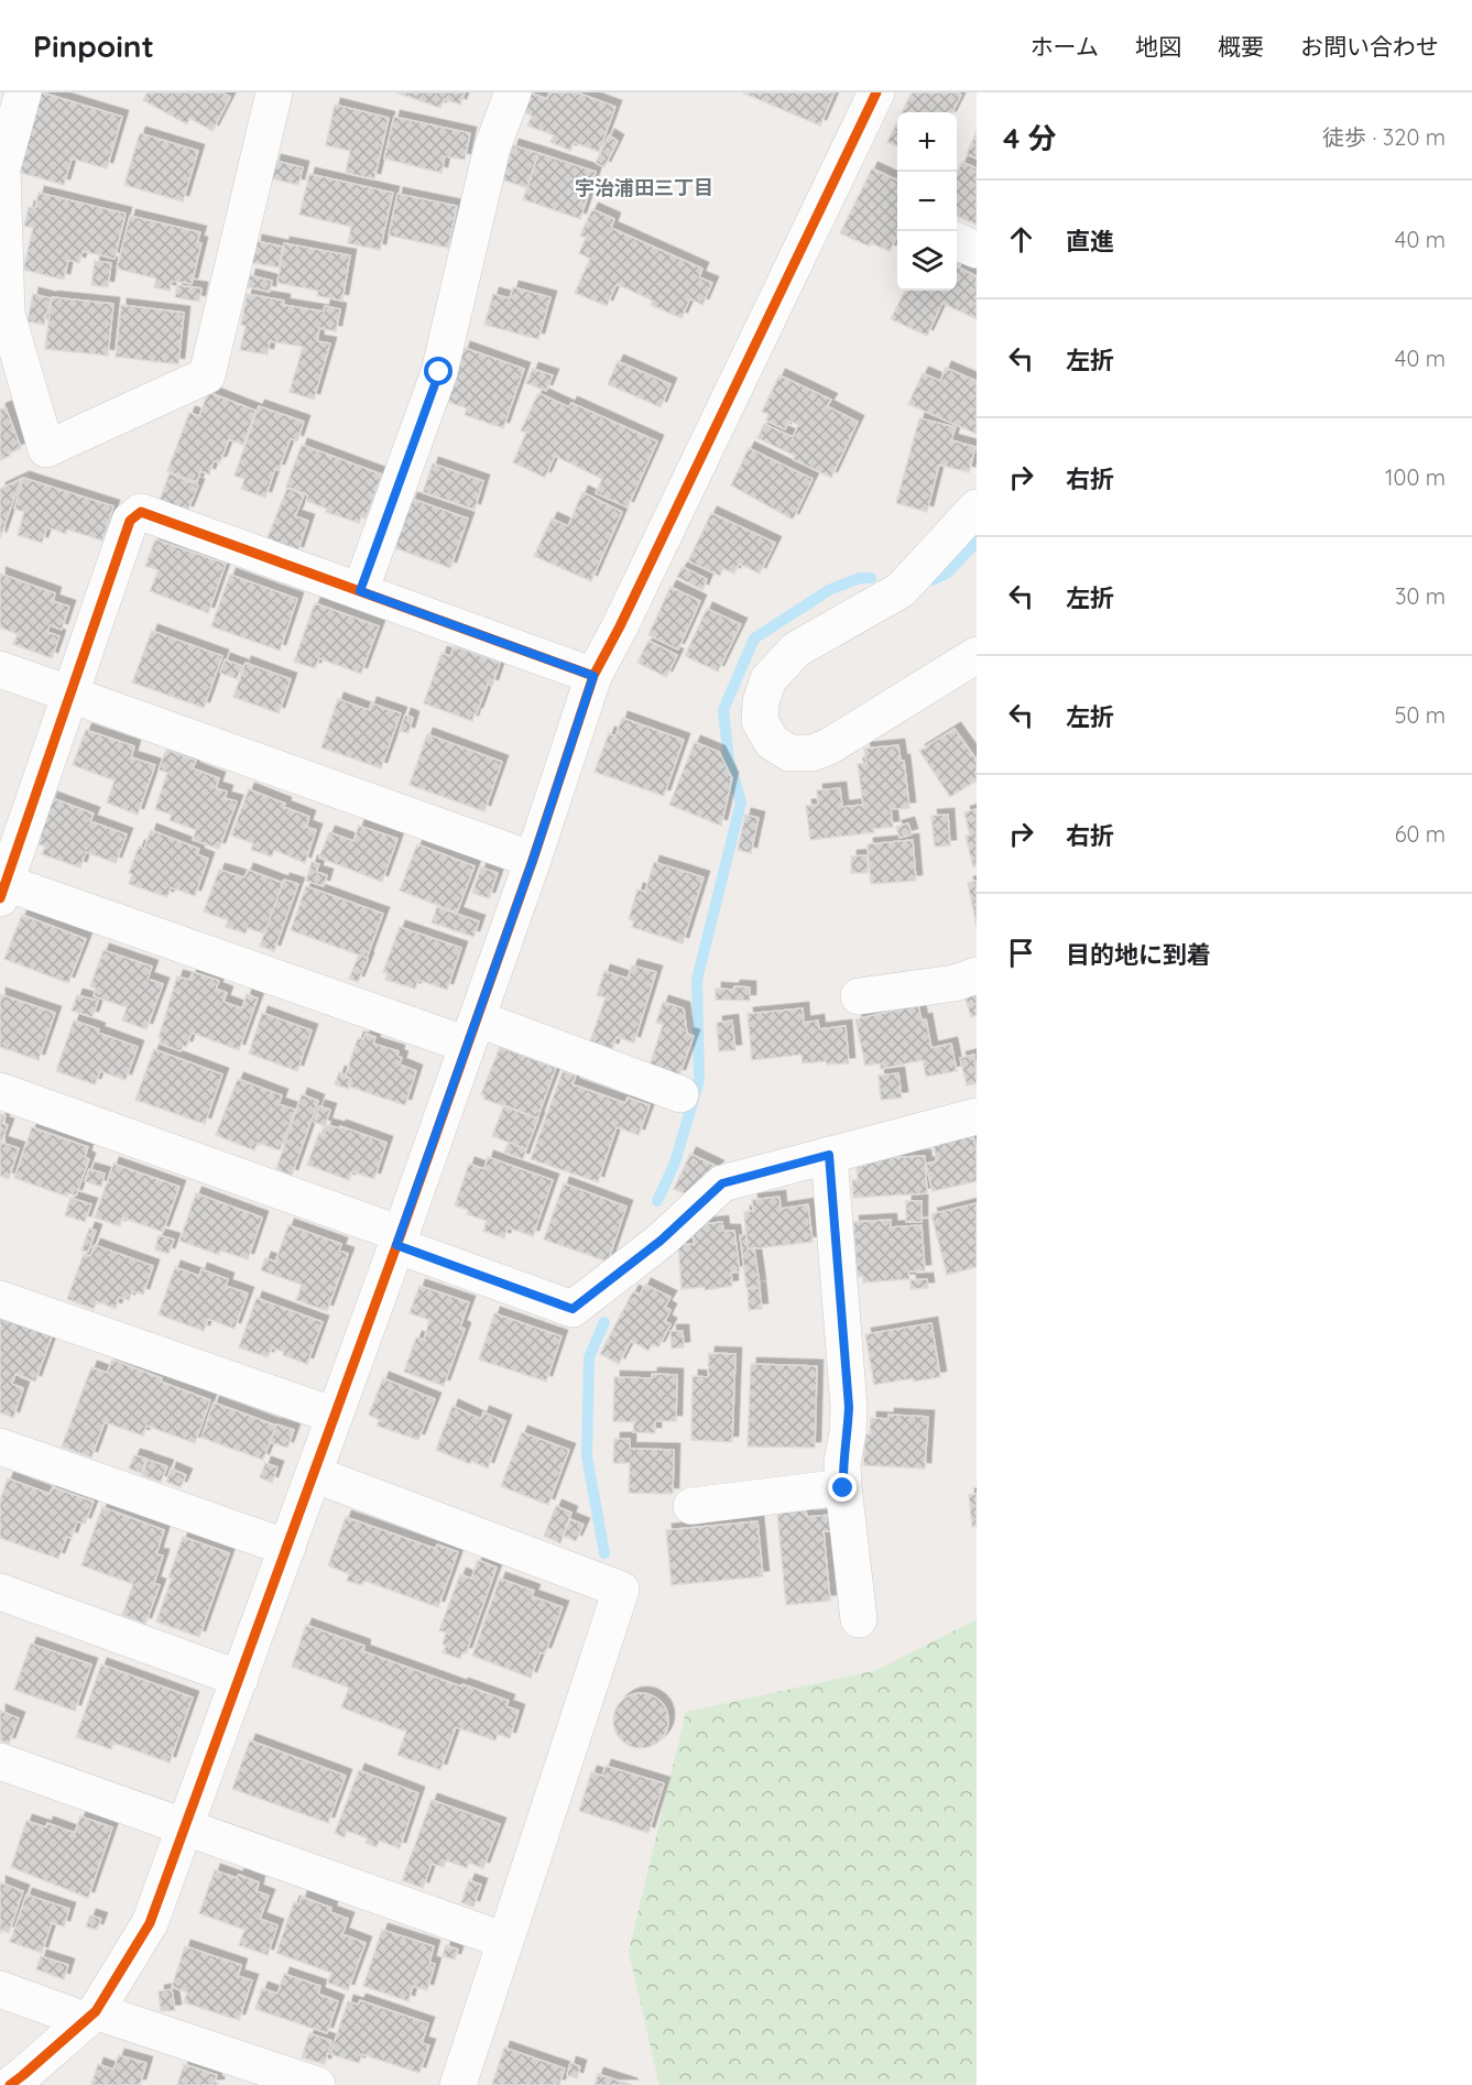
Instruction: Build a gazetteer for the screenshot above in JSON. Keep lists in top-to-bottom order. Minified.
{"districts":["宇治浦田三丁目"],"page":{"header":"Pinpoint","nav":["ホーム","地図","概要","お問い合わせ"],"heading":["4 分","徒歩 · 320 m"],"map_buttons":["+","−"],"list":[["直進","40 m"],["左折","40 m"],["右折","100 m"],["左折","30 m"],["左折","50 m"],["右折","60 m"],"目的地に到着"]}}
